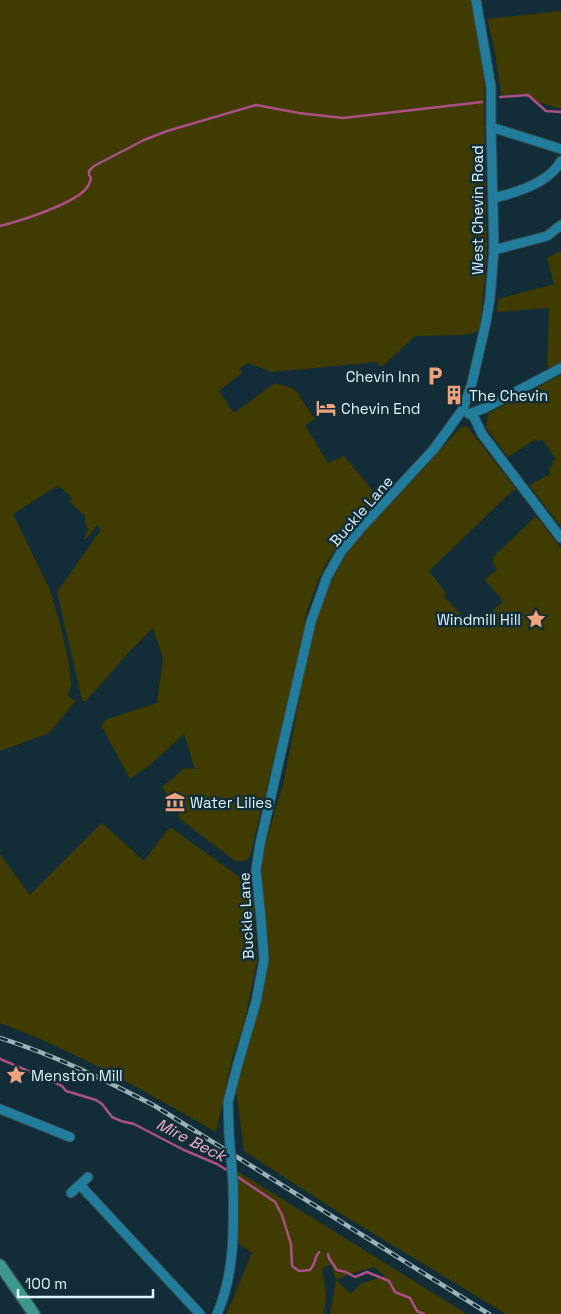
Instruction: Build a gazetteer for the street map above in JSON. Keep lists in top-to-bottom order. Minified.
{"streets":{"street":["West Chevin Road","Buckle Lane"]},"crossings":[["West Chevin Road","Buckle Lane"]],"water":["Mire Beck"],"places":{"parking":["Chevin Inn"],"building":["The Chevin"],"hotel":["Chevin End"],"place":["Windmill Hill","Menston Mill"],"museum":["Water Lilies"]},"scale_bar":"100 m"}
